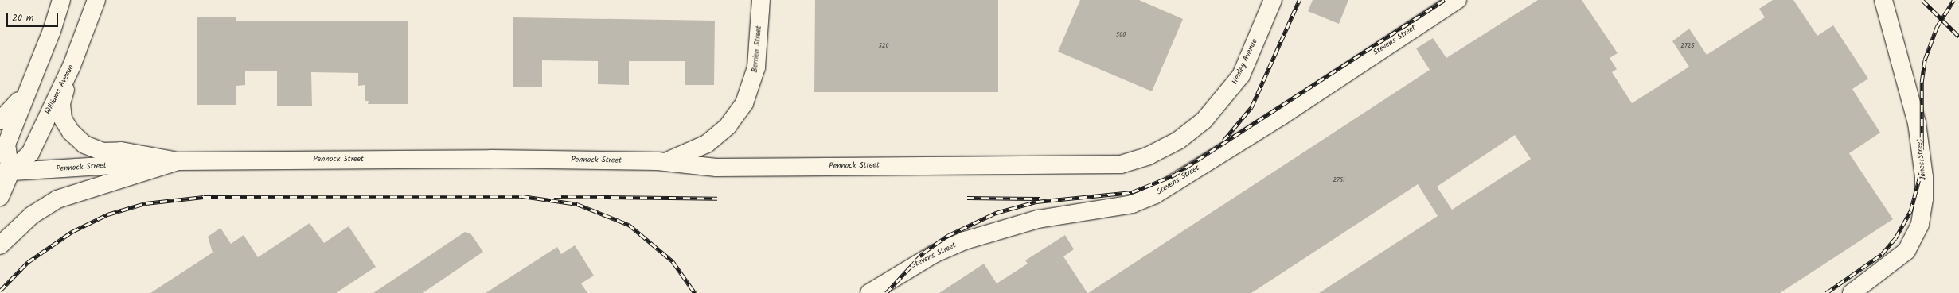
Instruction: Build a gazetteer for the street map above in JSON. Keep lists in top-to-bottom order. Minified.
{"streets":{"street":["Stevens Street","Berrien Street","Henley Avenue","Williams Avenue","Pennock Street","Jones Street"]},"crossings":[["Berrien Street","Pennock Street"],["Henley Avenue","Pennock Street"],["Williams Avenue","Pennock Street"]],"house_numbers":["500","520","2725","2751"],"scale_bar":"20 m"}
